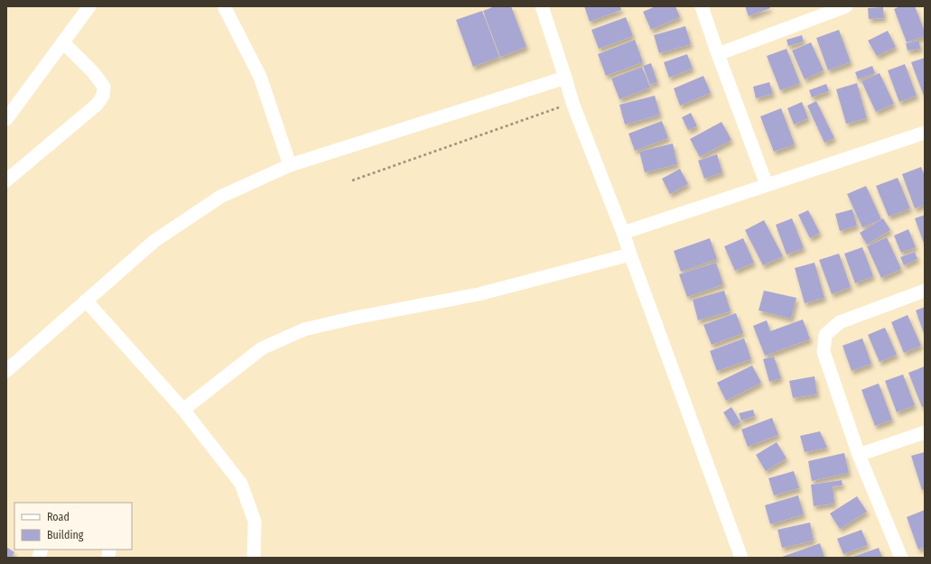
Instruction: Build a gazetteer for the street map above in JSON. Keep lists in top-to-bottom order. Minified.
{"legend":["Road","Building"]}
